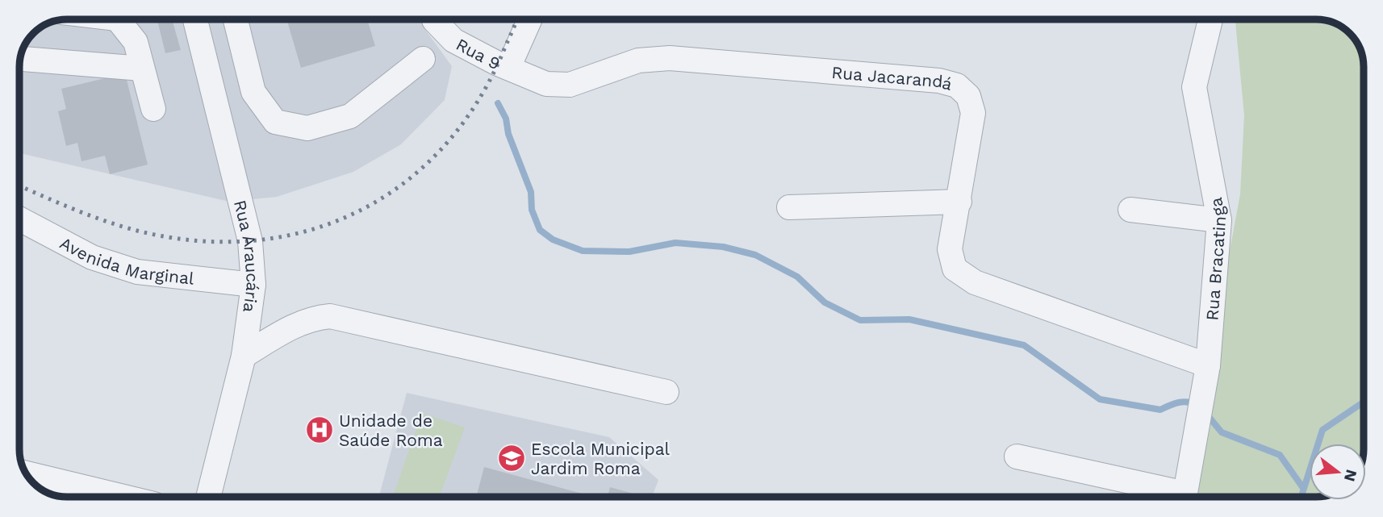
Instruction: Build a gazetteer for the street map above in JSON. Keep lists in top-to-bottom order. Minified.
{"streets":{"street":["Rua 9","Rua Jacarandá","Rua Araucária","Avenida Marginal","Rua Bracatinga"]},"crossings":[["Rua 9","Rua Jacarandá"],["Rua Jacarandá","Rua Bracatinga"],["Rua Araucária","Avenida Marginal"]],"places":{"hospital":["Unidade de Saúde Roma"],"school or university":["Escola Municipal Jardim Roma"]},"north":"right"}
